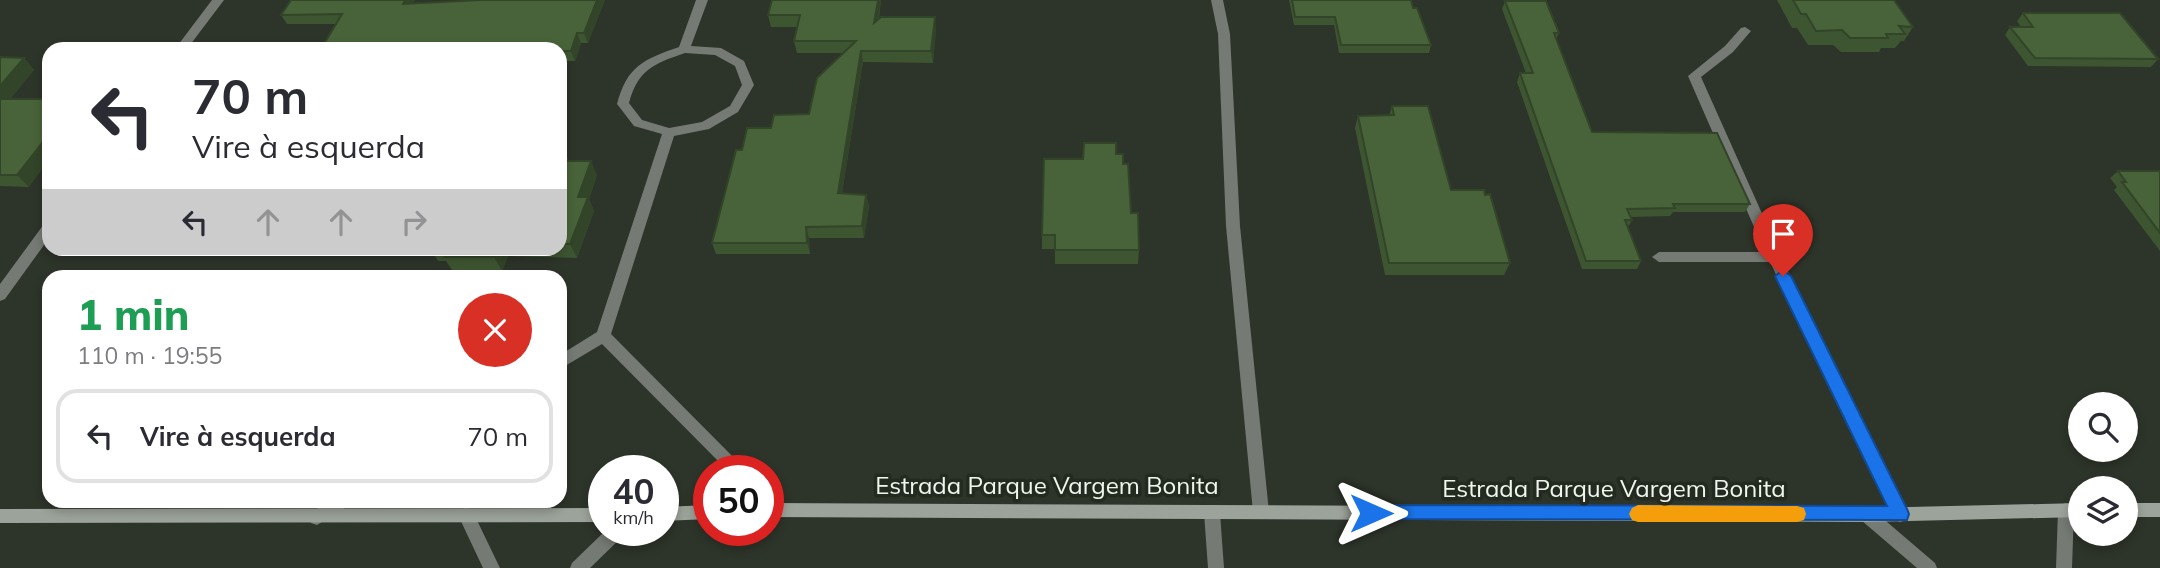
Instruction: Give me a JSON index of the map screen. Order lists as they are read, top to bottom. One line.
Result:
{"streets":{"main road":["Estrada Parque Vargem Bonita"]},"page":{"turn":["70 m","Vire à esquerda"],"heading":["1 min","110 m · 19:55"],"list":[{"name":"Vire à esquerda","value":"70 m"}],"speed":"40 km/h","limit":"50"}}
